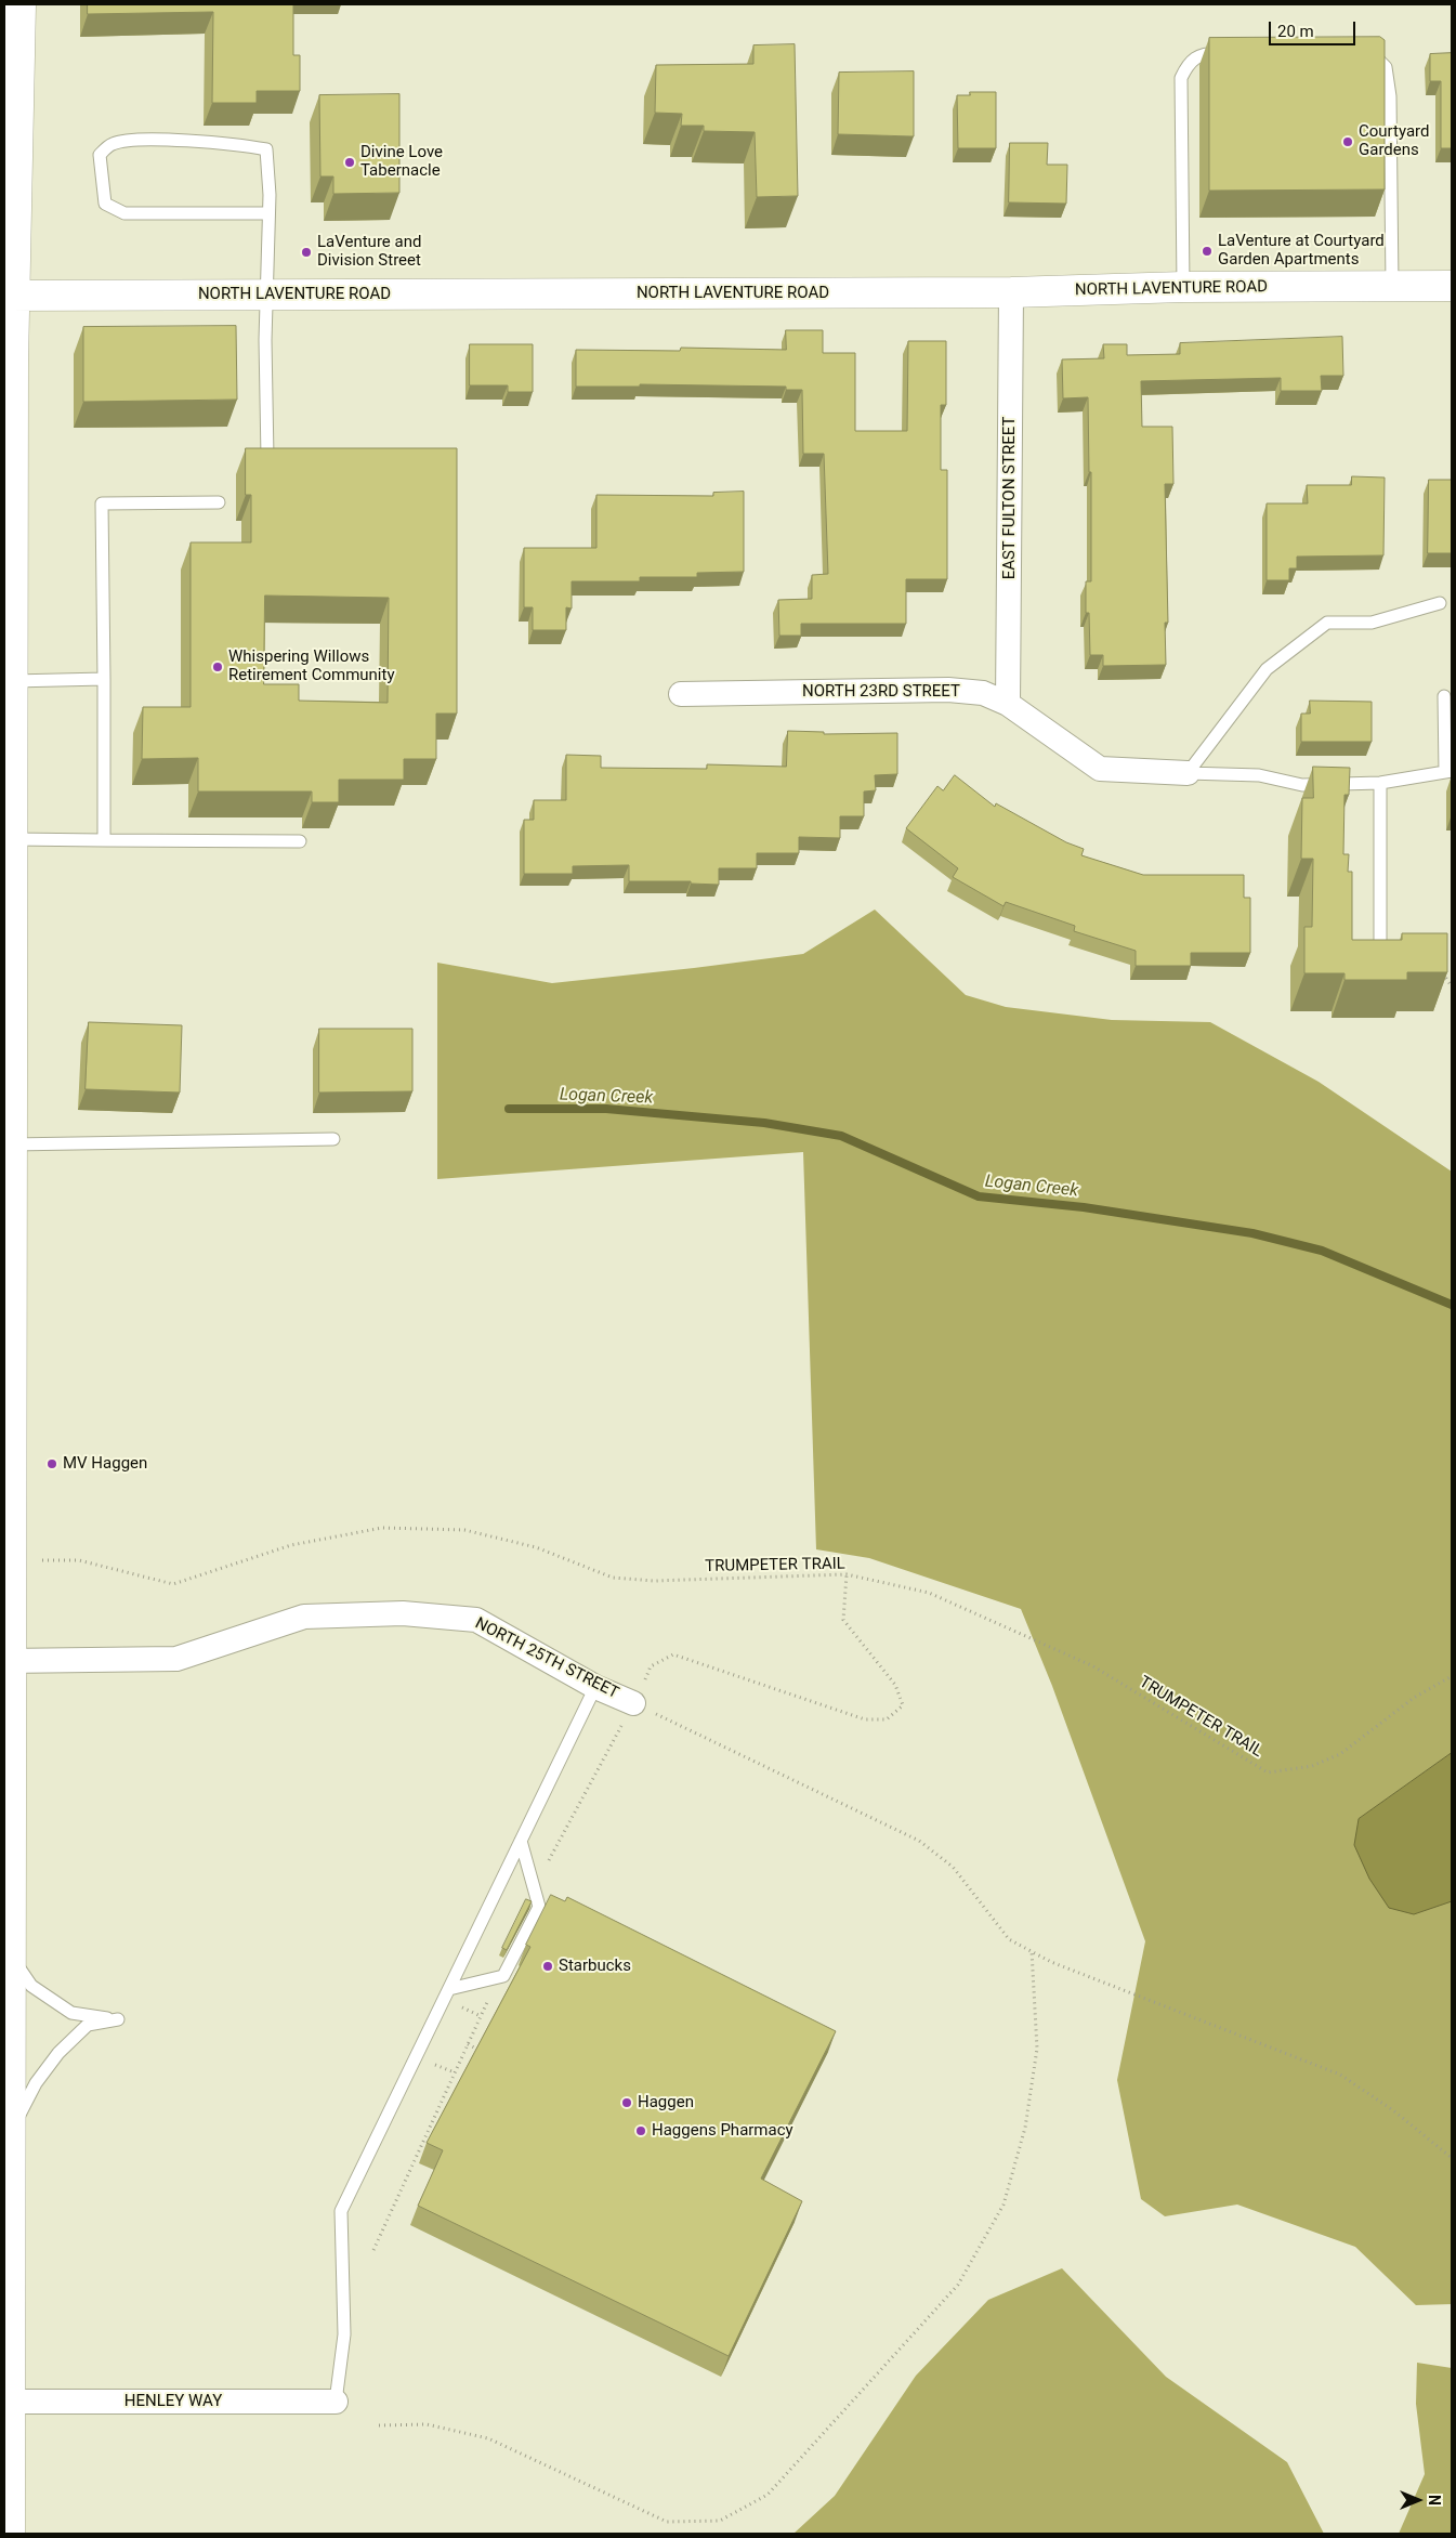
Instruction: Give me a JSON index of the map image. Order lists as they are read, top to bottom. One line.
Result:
{"streets":{"street":["NORTH LAVENTURE ROAD","EAST FULTON STREET","NORTH 23RD STREET","NORTH 25TH STREET","HENLEY WAY"],"path":["TRUMPETER TRAIL"]},"crossings":[["NORTH LAVENTURE ROAD","EAST FULTON STREET"],["EAST FULTON STREET","NORTH 23RD STREET"]],"water":["Logan Creek"],"places":["Courtyard Gardens","Divine Love Tabernacle","LaVenture at Courtyard Garden Apartments","LaVenture and Division Street","Whispering Willows Retirement Community","MV Haggen","Starbucks","Haggen","Haggens Pharmacy"],"scale_bar":"20 m","north":"right"}
